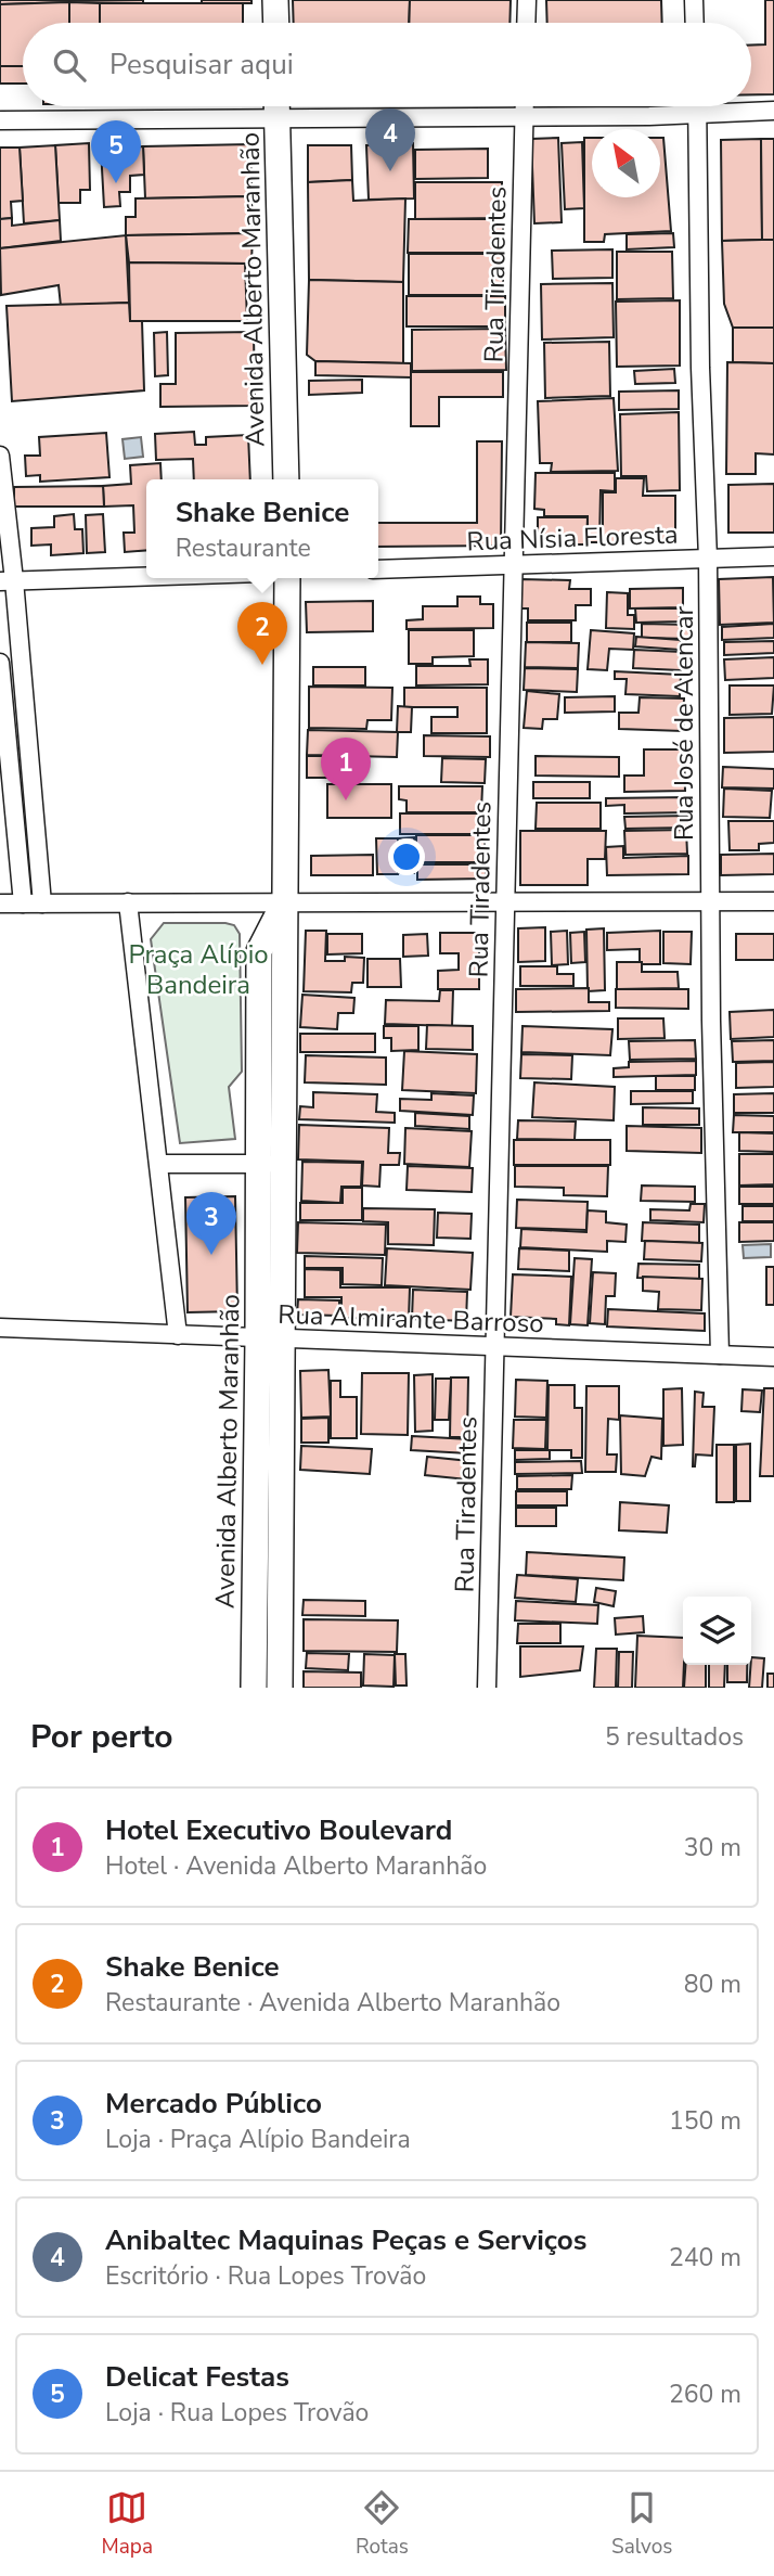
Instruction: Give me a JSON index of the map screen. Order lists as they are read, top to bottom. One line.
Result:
{"streets":{"main road":["Avenida Alberto Maranhão"],"street":["Rua Tiradentes","Rua Nísia Floresta","Rua José de Alencar","Rua Almirante Barroso"]},"crossings":[["Rua Tiradentes","Rua Nísia Floresta"],["Rua Tiradentes","Rua Almirante Barroso"],["Avenida Alberto Maranhão","Rua Almirante Barroso"],["Rua Nísia Floresta","Rua José de Alencar"],["Rua José de Alencar","Rua Almirante Barroso"]],"parks":["Praça Alípio Bandeira"],"north":"top left","page":{"search":"Pesquisar aqui","pins":["4","5","2","1","3"],"popup":["Shake Benice","Restaurante"],"heading":["Por perto","5 resultados"],"list":[{"mark":"1","name":"Hotel Executivo Boulevard","note":"Hotel · Avenida Alberto Maranhão","value":"30 m"},{"mark":"2","name":"Shake Benice","note":"Restaurante · Avenida Alberto Maranhão","value":"80 m"},{"mark":"3","name":"Mercado Público","note":"Loja · Praça Alípio Bandeira","value":"150 m"},{"mark":"4","name":"Anibaltec Maquinas Peças e Serviços","note":"Escritório · Rua Lopes Trovão","value":"240 m"},{"mark":"5","name":"Delicat Festas","note":"Loja · Rua Lopes Trovão","value":"260 m"}],"nav":["Mapa","Rotas","Salvos"]}}
